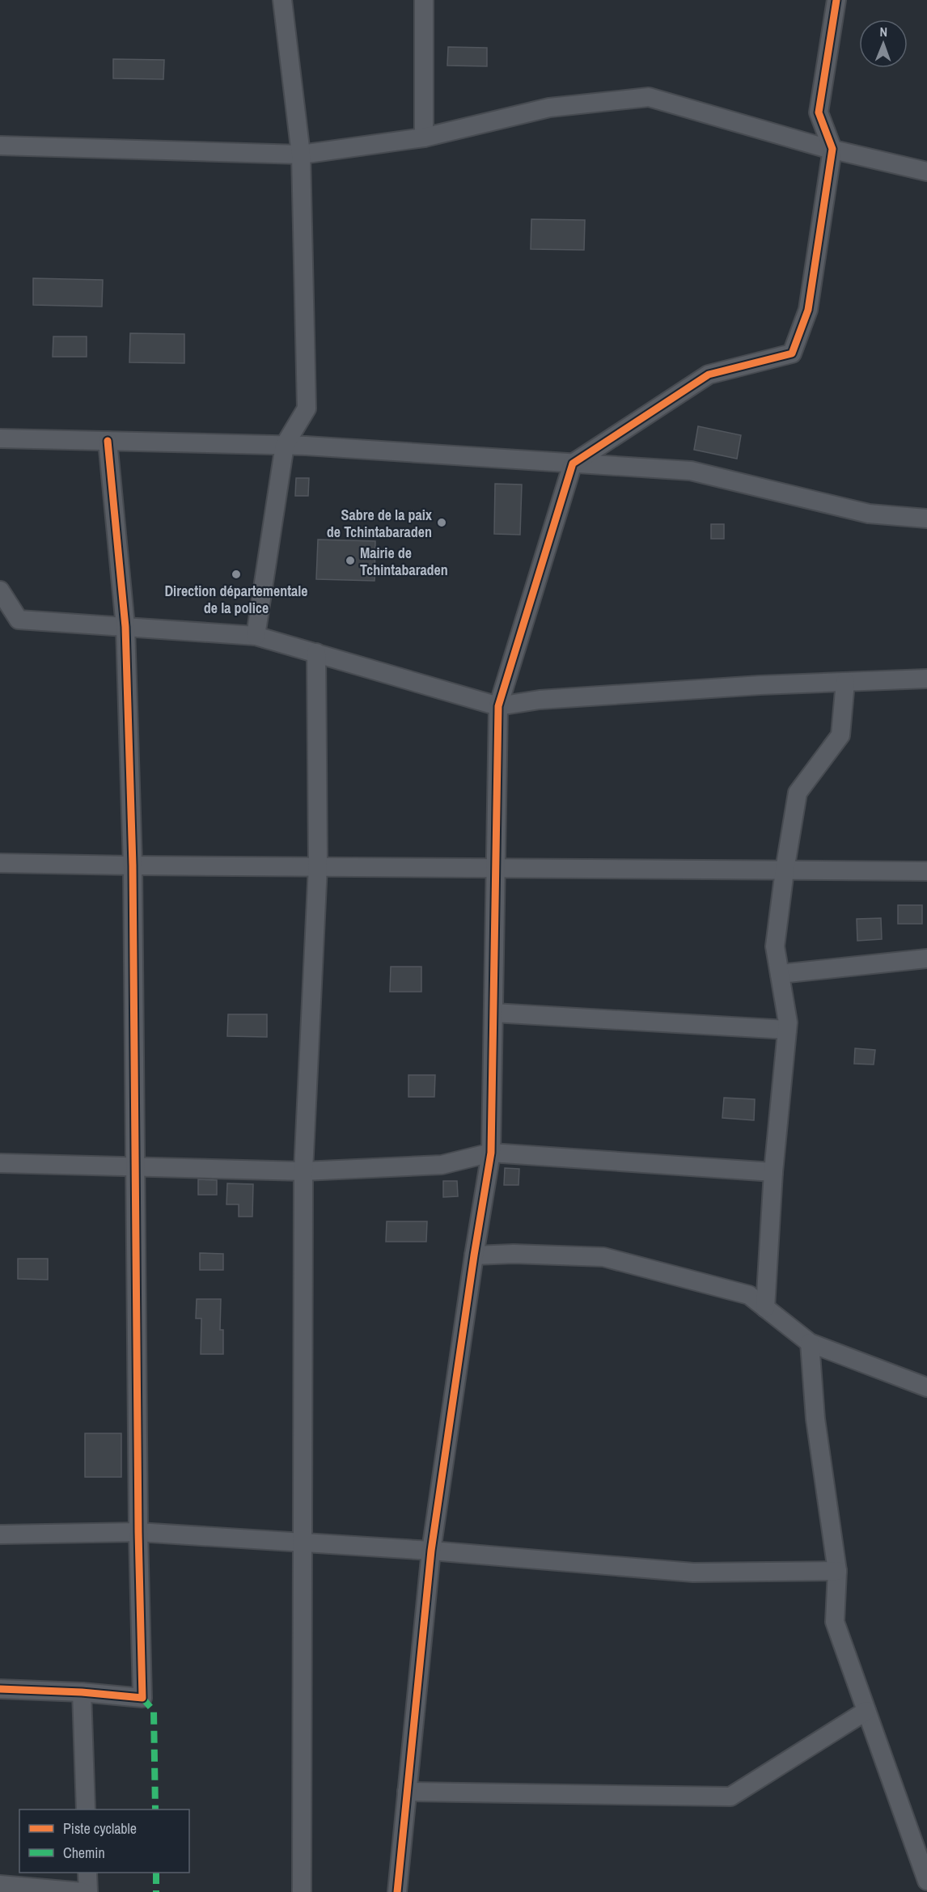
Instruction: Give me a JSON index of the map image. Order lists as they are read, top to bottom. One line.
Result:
{"places":["Sabre de la paix de Tchintabaraden","Mairie de Tchintabaraden","Direction départementale de la police"],"legend":["Piste cyclable","Chemin"],"north":"top"}
